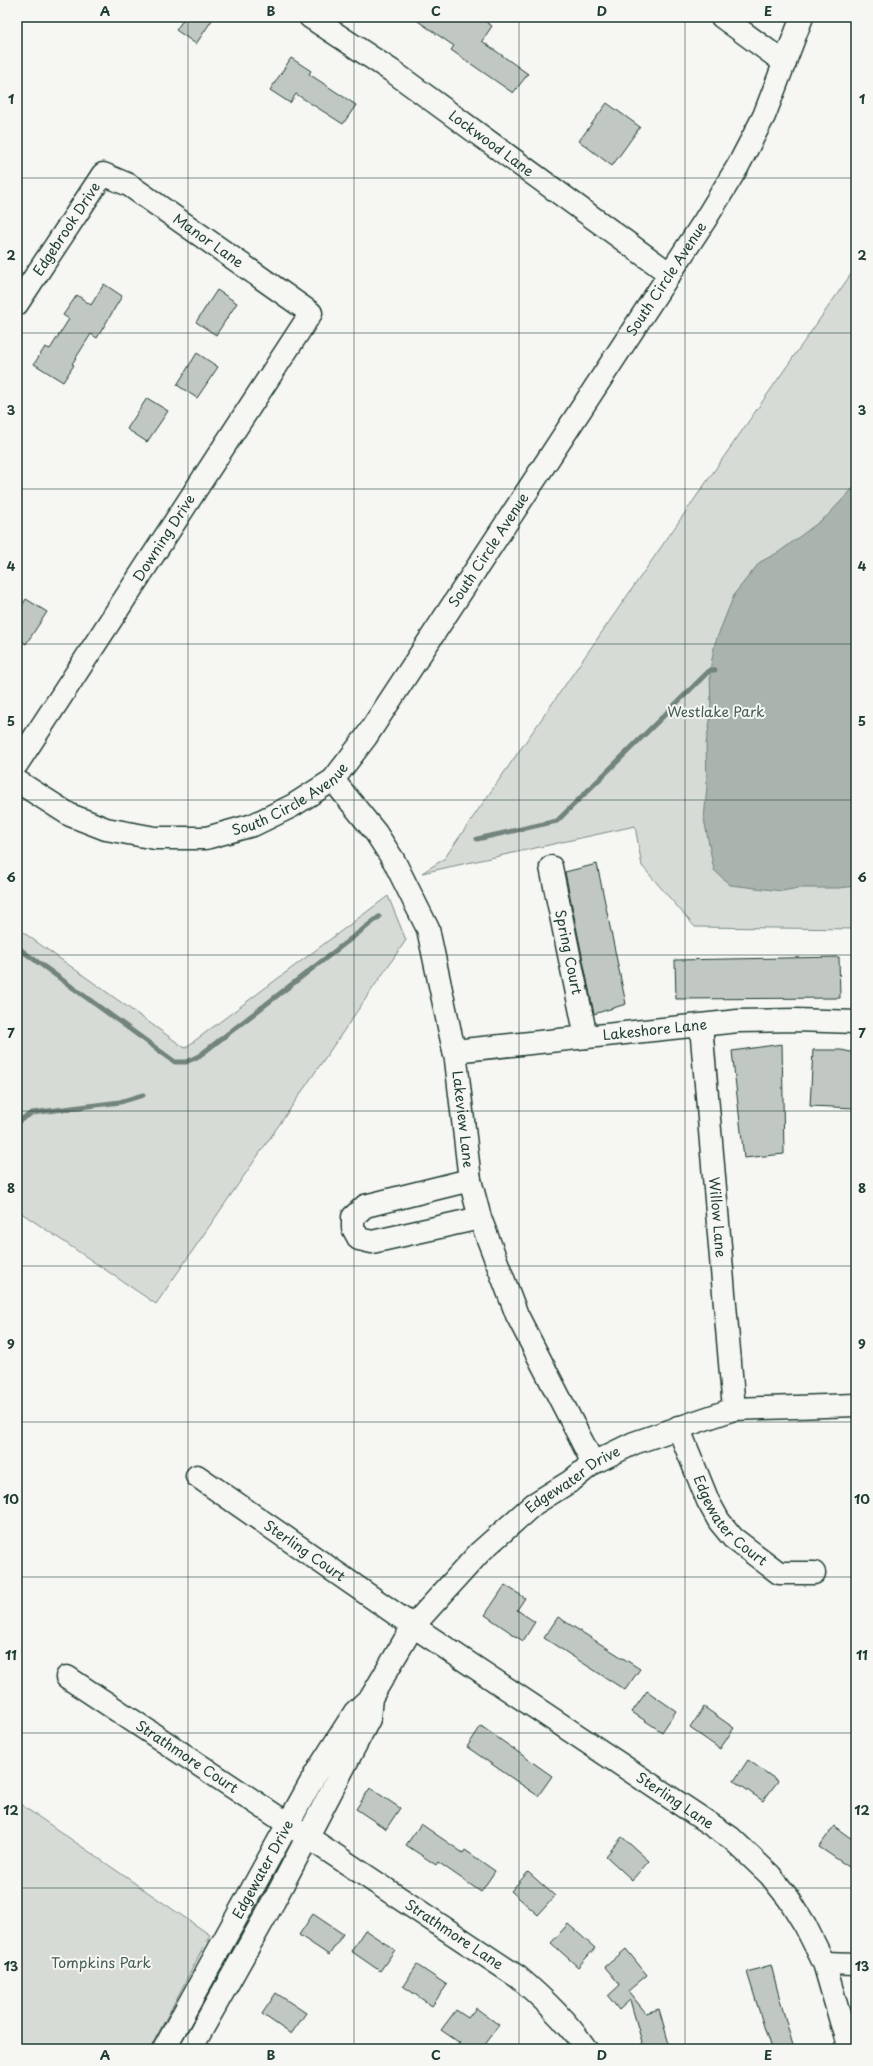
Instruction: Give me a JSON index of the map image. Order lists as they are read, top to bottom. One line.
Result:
{"streets":{"street":["Lockwood Lane","Edgebrook Drive","Manor Lane","South Circle Avenue","Downing Drive","Spring Court","Lakeshore Lane","Lakeview Lane","Willow Lane","Edgewater Drive","Edgewater Court","Sterling Court","Strathmore Court","Sterling Lane","Strathmore Lane"]},"crossings":[["Lockwood Lane","South Circle Avenue"],["Edgebrook Drive","Manor Lane"],["Manor Lane","Downing Drive"],["South Circle Avenue","Lakeview Lane"],["Spring Court","Lakeshore Lane"],["Lakeshore Lane","Lakeview Lane"],["Lakeshore Lane","Willow Lane"],["Lakeview Lane","Edgewater Drive"],["Willow Lane","Edgewater Drive"],["Edgewater Drive","Edgewater Court"],["Edgewater Drive","Sterling Court"],["Edgewater Drive","Strathmore Court"],["Edgewater Drive","Sterling Lane"],["Edgewater Drive","Strathmore Lane"],["Sterling Court","Sterling Lane"],["Strathmore Court","Strathmore Lane"]],"parks":["Westlake Park","Tompkins Park"],"grid":{"columns":["A","B","C","D","E"],"rows":["1","2","3","4","5","6","7","8","9","10","11","12","13"]}}
